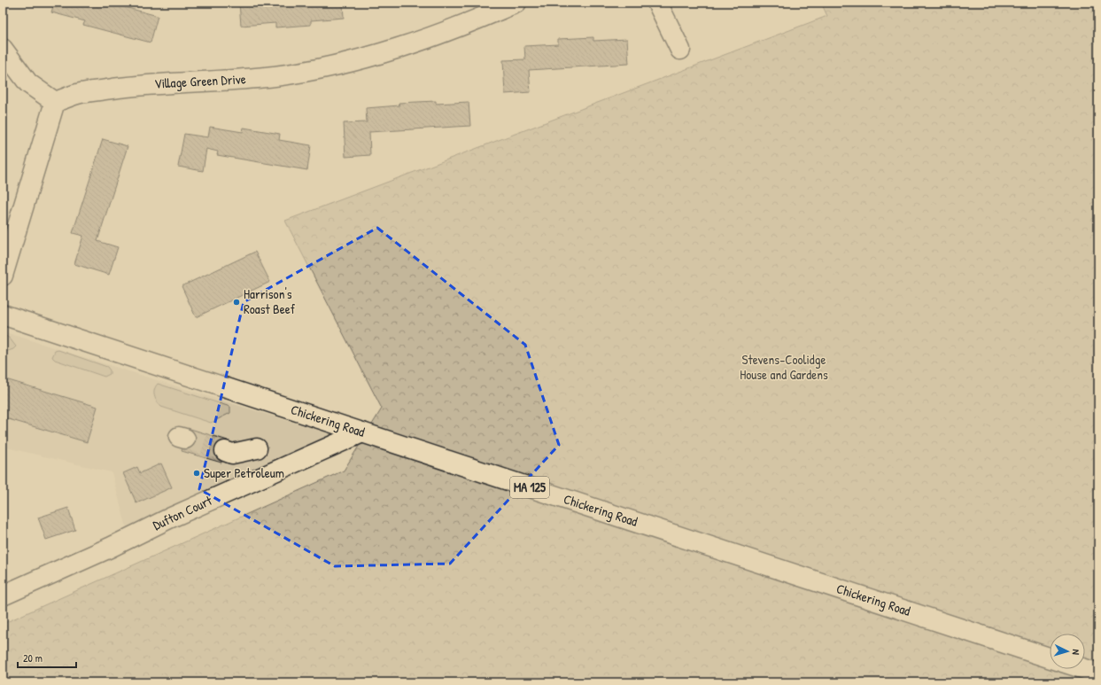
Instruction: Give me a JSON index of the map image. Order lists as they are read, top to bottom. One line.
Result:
{"streets":{"street":["Village Green Drive","Chickering Road","MA 125","Dufton Court"]},"crossings":[["Chickering Road","Dufton Court"]],"parks":["Stevens-Coolidge House and Gardens"],"places":["Harrison's Roast Beef","Super Petroleum"],"scale_bar":"20 m","north":"right"}
